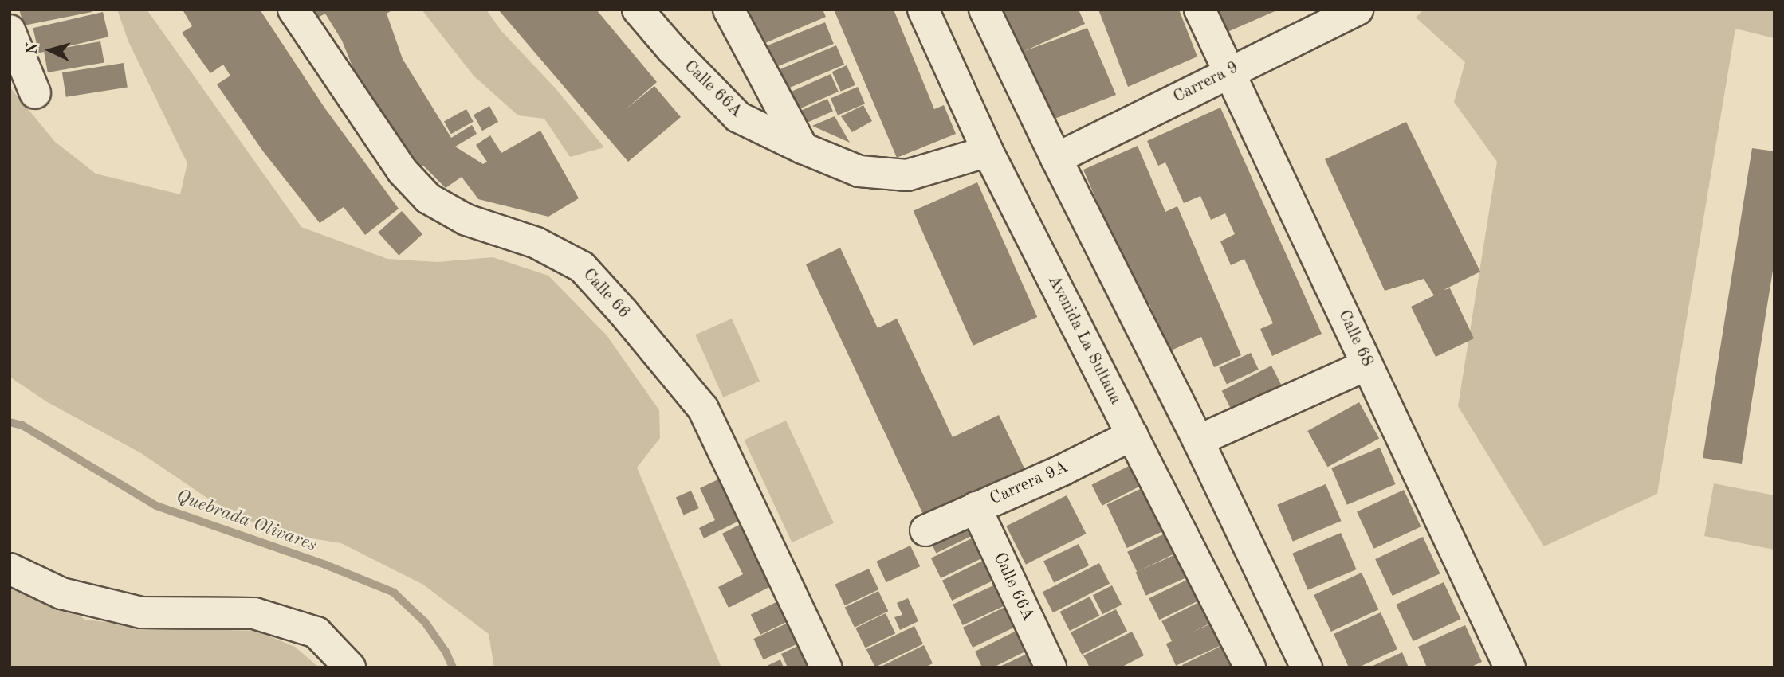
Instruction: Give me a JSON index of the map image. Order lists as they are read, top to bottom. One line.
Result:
{"streets":{"street":["Carrera 9","Calle 66A","Calle 66","Calle 68","Avenida La Sultana","Carrera 9A"]},"crossings":[["Carrera 9","Calle 68"],["Calle 66A","Avenida La Sultana"],["Calle 66A","Carrera 9A"],["Avenida La Sultana","Carrera 9A"]],"water":["Quebrada Olivares"],"north":"left"}
